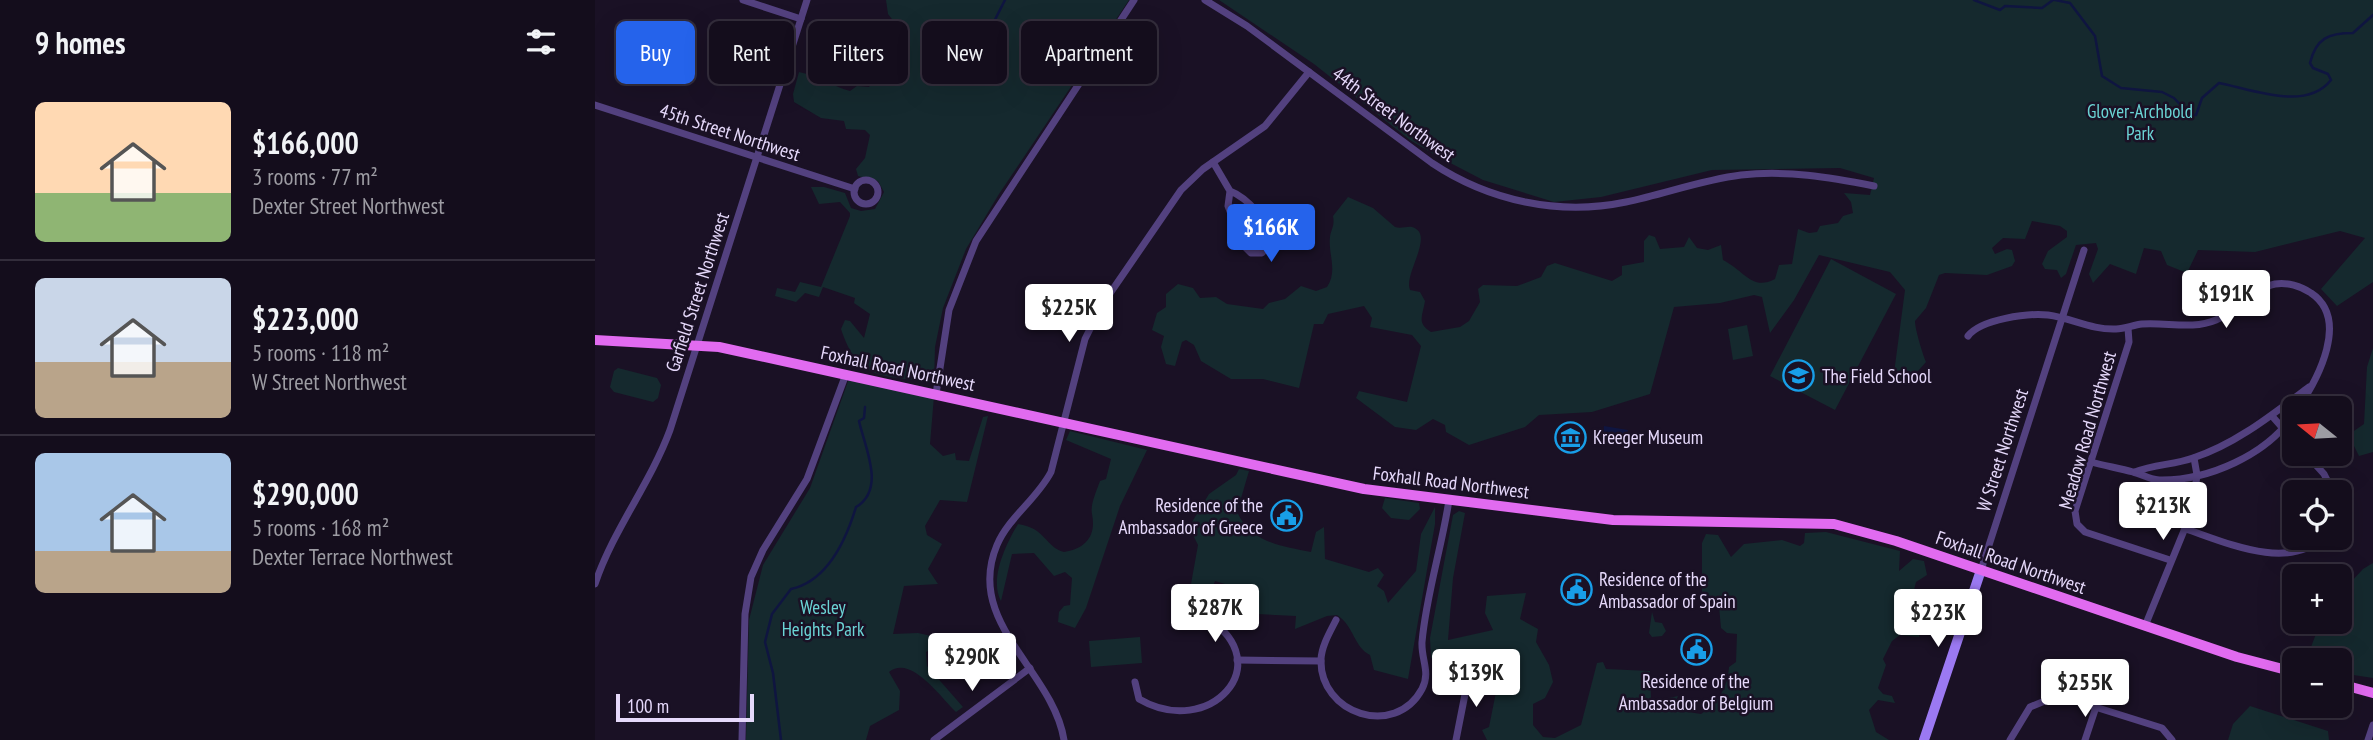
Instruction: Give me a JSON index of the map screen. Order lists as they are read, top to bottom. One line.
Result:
{"streets":{"main road":["Foxhall Road Northwest"],"street":["44th Street Northwest","45th Street Northwest","Garfield Street Northwest","Meadow Road Northwest","W Street Northwest"]},"crossings":[["45th Street Northwest","Garfield Street Northwest"],["Garfield Street Northwest","Foxhall Road Northwest"],["Foxhall Road Northwest","W Street Northwest"]],"parks":["Glover-Archbold Park","Wesley Heights Park"],"places":{"school or university":["The Field School"],"museum":["Kreeger Museum"],"public building":["Residence of the Ambassador of Greece","Residence of the Ambassador of Spain","Residence of the Ambassador of Belgium"]},"scale_bar":"100 m","north":"left","page":{"heading":"9 homes","chip":["Buy","Rent","Filters","New","Apartment"],"list":[{"name":"$166,000","note":"3 rooms · 77 m² · Dexter Street Northwest"},{"name":"$223,000","note":"5 rooms · 118 m² · W Street Northwest"},{"name":"$290,000","note":"5 rooms · 168 m² · Dexter Terrace Northwest"}],"price":["$166K","$191K","$225K","$213K","$287K","$223K","$290K","$139K","$255K"],"map_buttons":["+","−"],"scale":"100 m"}}
